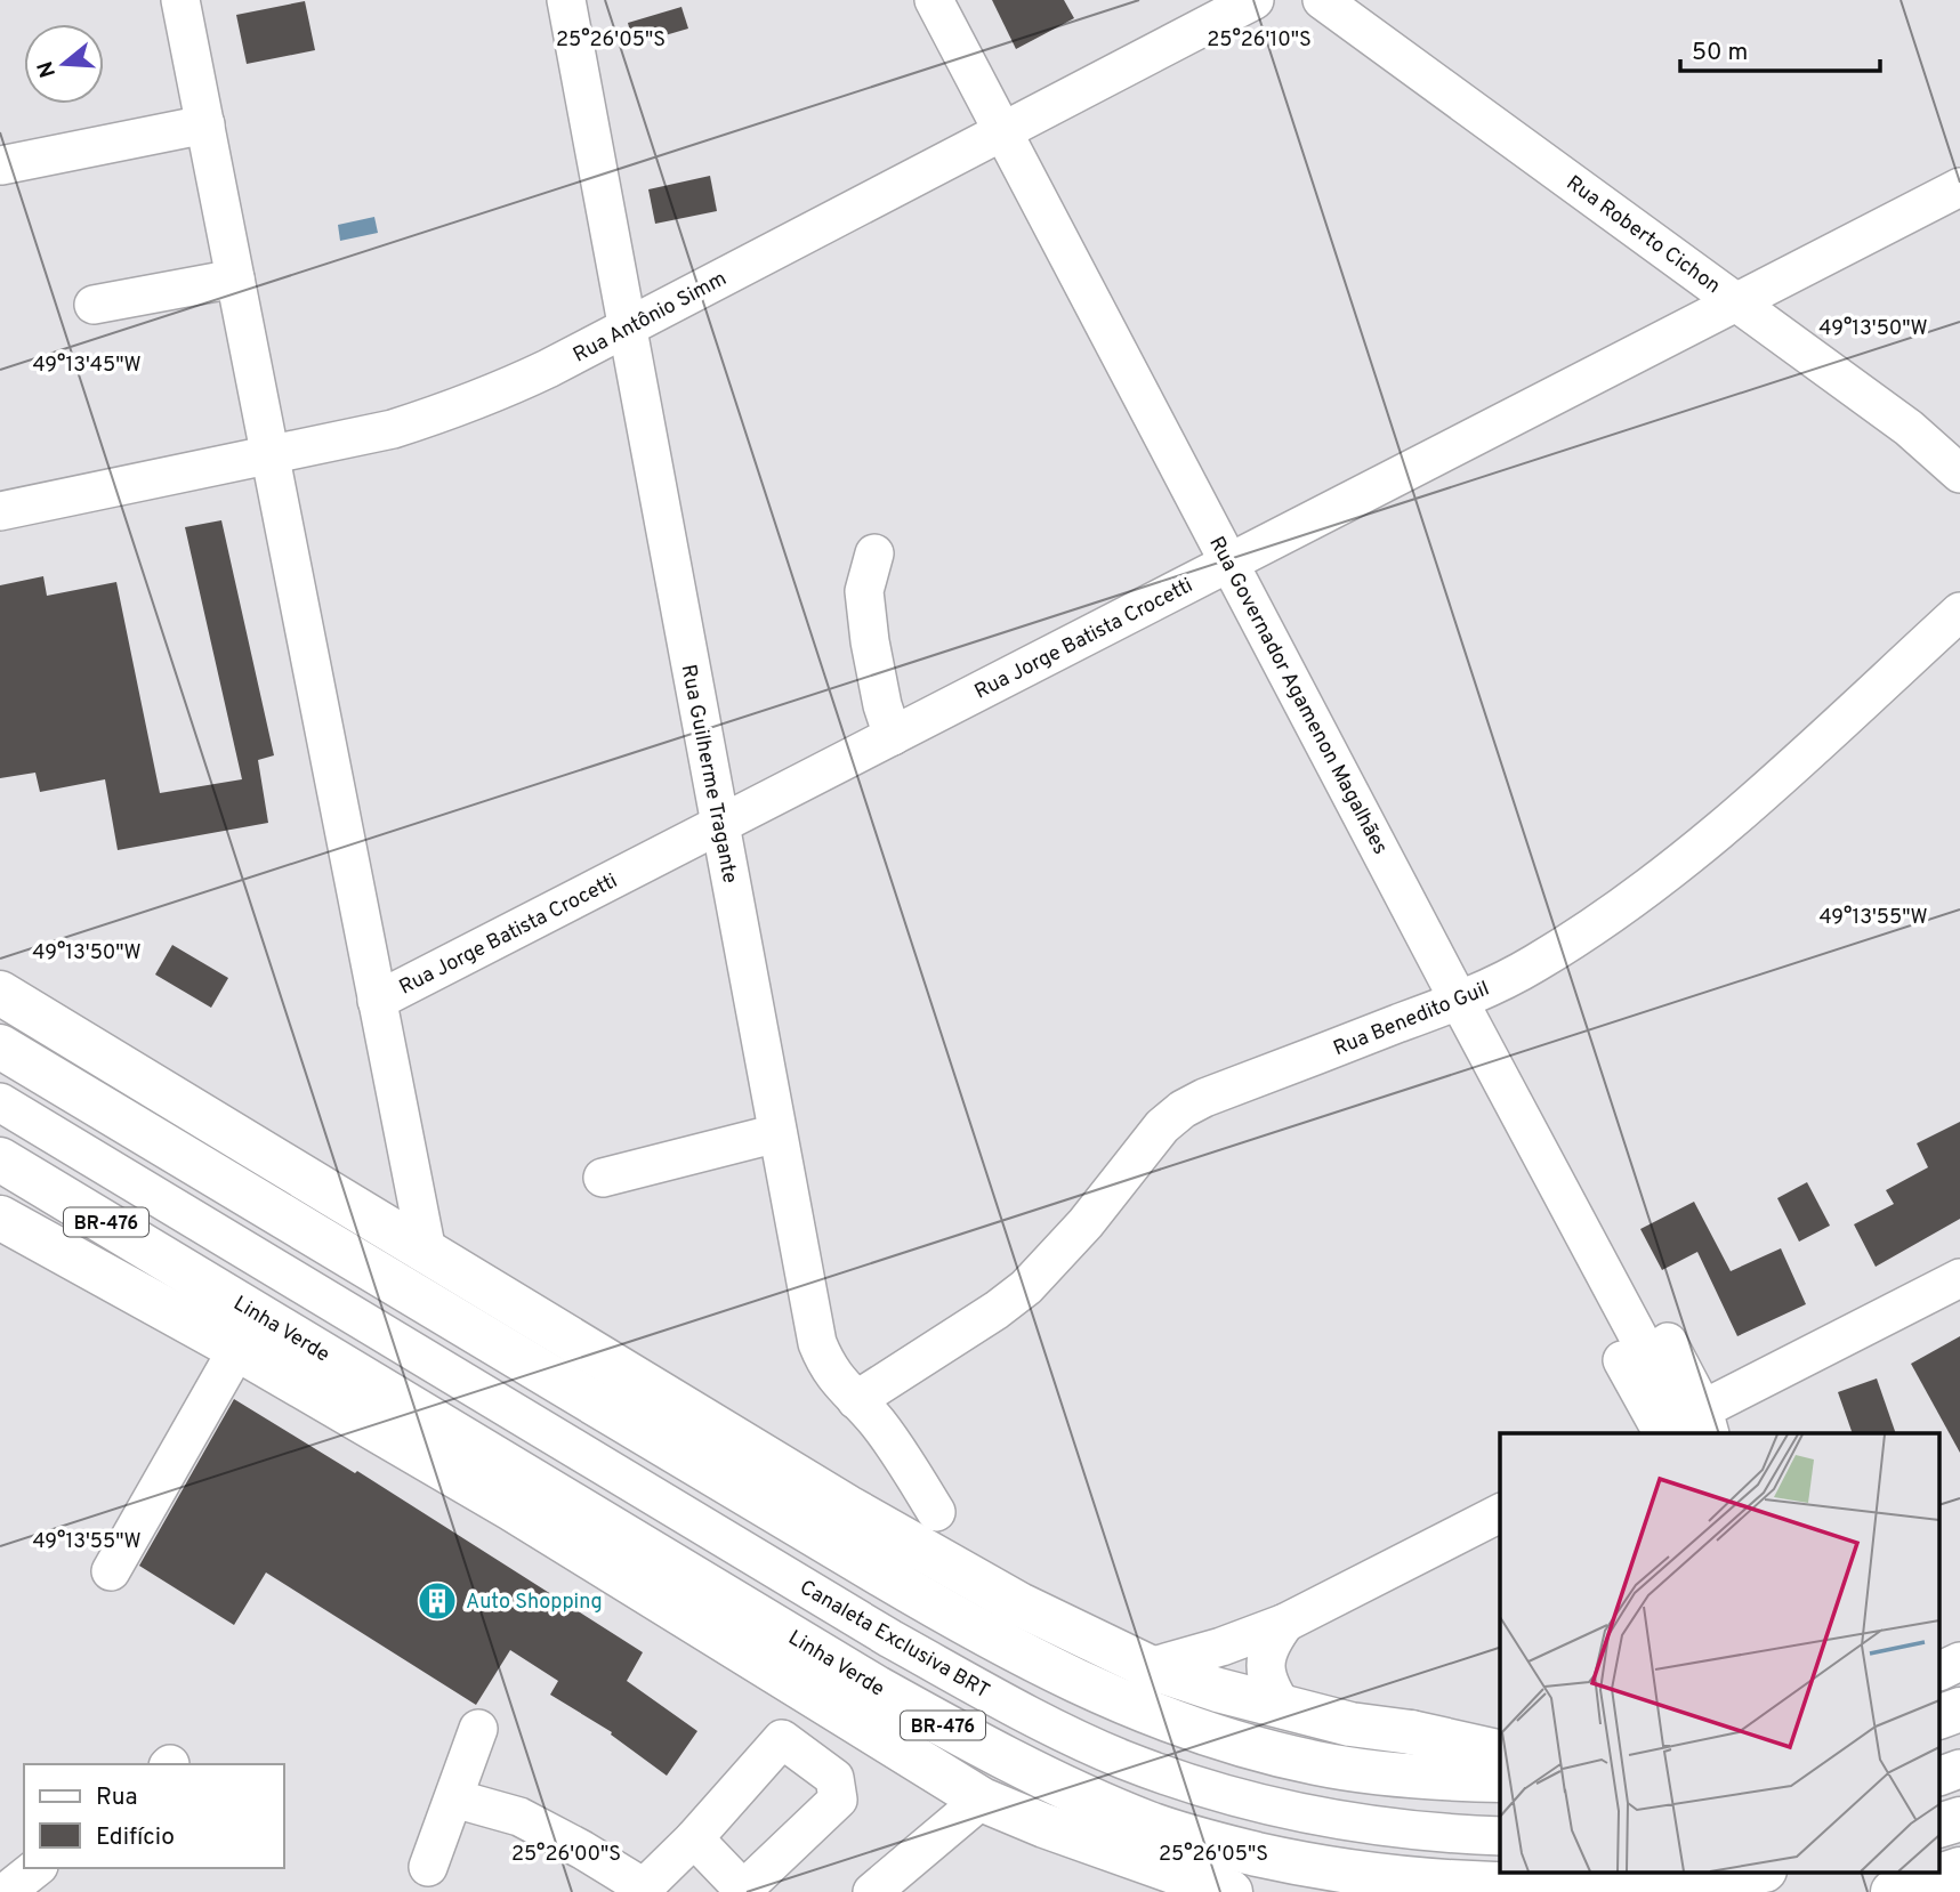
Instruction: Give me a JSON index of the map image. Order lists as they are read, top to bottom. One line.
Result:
{"streets":{"main road":["BR-476","Linha Verde"],"street":["Rua Roberto Cichon","Rua Antônio Simm","Rua Jorge Batista Crocetti","Rua Governador Agamenon Magalhães","Rua Guilherme Tragante","Rua Benedito Guil","Canaleta Exclusiva BRT"]},"crossings":[["Rua Roberto Cichon","Rua Jorge Batista Crocetti"],["Rua Antônio Simm","Rua Governador Agamenon Magalhães"],["Rua Antônio Simm","Rua Guilherme Tragante"],["Rua Jorge Batista Crocetti","Rua Governador Agamenon Magalhães"],["Rua Jorge Batista Crocetti","Rua Guilherme Tragante"],["Rua Governador Agamenon Magalhães","Rua Benedito Guil"],["Rua Guilherme Tragante","Rua Benedito Guil"],["Linha Verde","Canaleta Exclusiva BRT"]],"places":{"building":["Auto Shopping"]},"legend":["Rua","Edifício"],"scale_bar":"50 m","north":"left","coordinates":["25°26'05\"S","25°26'10\"S","49°13'50\"W","49°13'45\"W","49°13'55\"W","25°26'00\"S"]}
